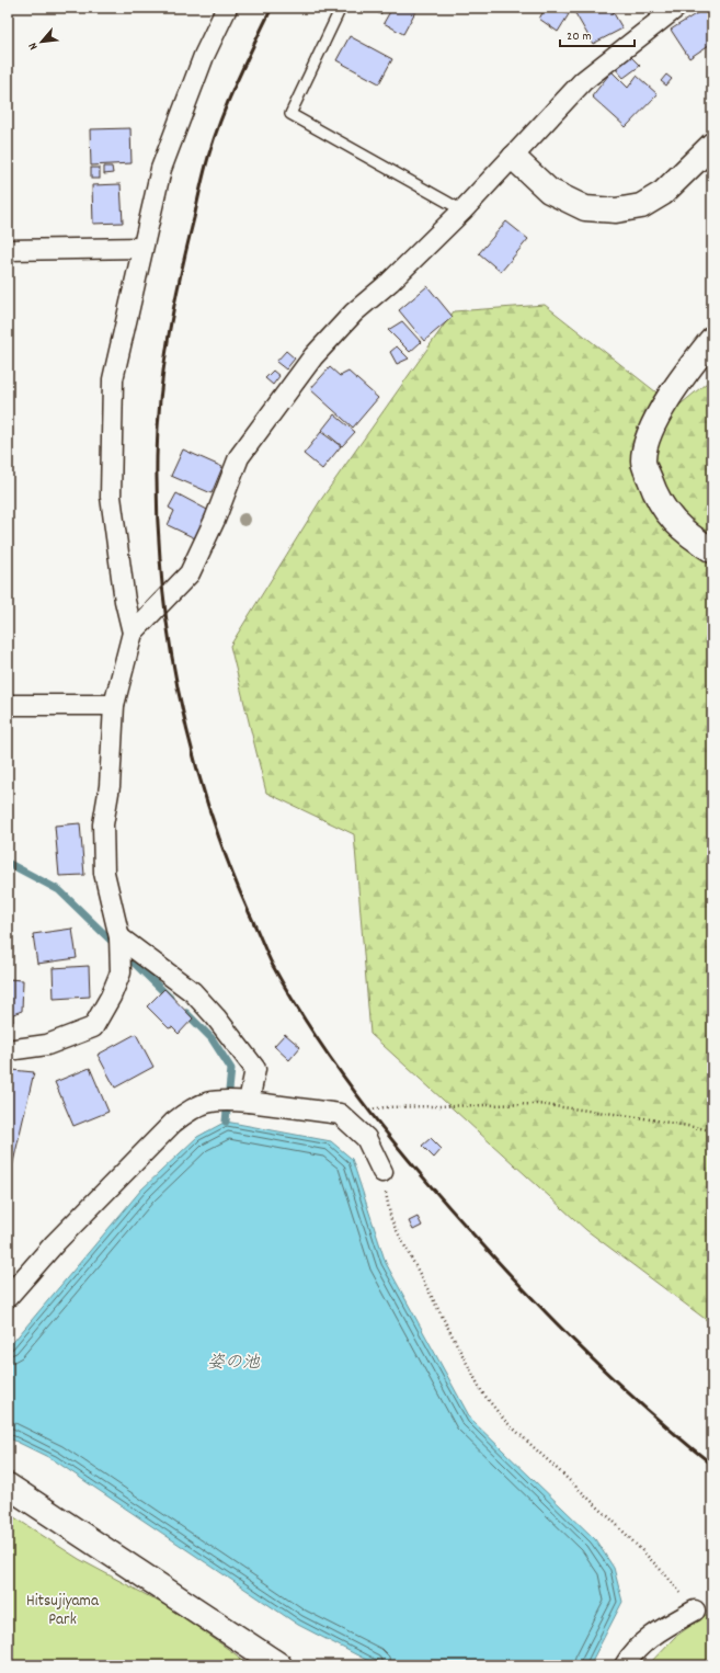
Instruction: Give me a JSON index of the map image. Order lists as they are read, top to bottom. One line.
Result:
{"water":["姿の池"],"parks":["Hitsujiyama Park"],"scale_bar":"20 m","north":"bottom left"}
